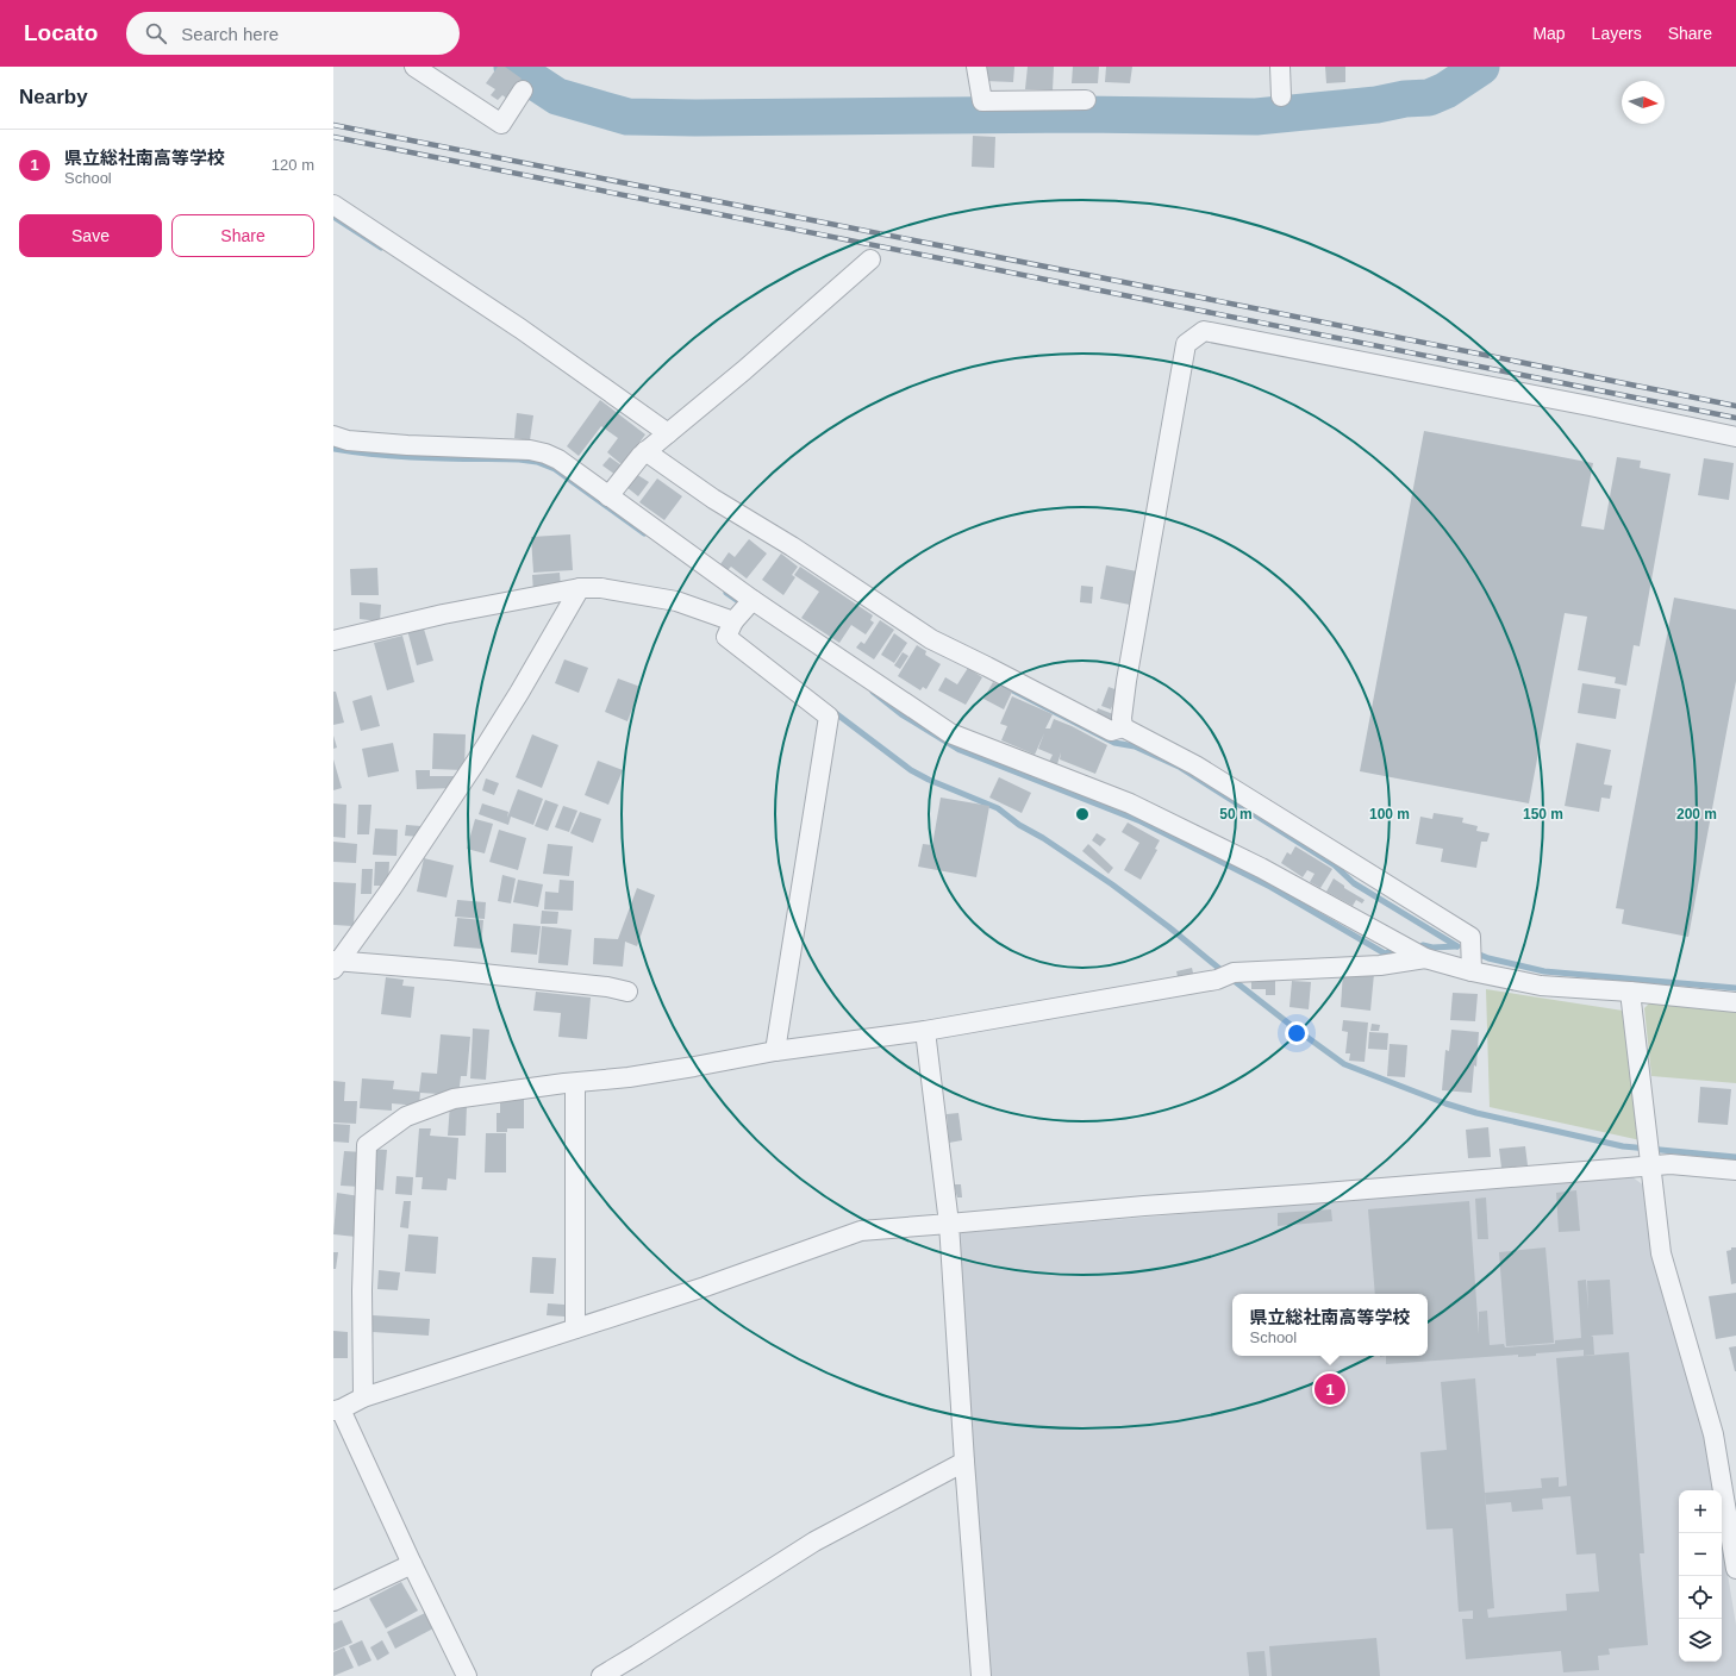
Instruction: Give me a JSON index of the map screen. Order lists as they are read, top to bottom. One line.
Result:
{"north":"right","page":{"header":"Locato","search":"Search here","nav":["Map","Layers","Share"],"heading":"Nearby","list":[{"mark":"1","name":"県立総社南高等学校","note":"School","value":"120 m"}],"buttons":["Save","Share"],"popup":["県立総社南高等学校","School"],"pins":"1","map_buttons":["+","−"]},"rings":["50 m","100 m","150 m","200 m"]}
